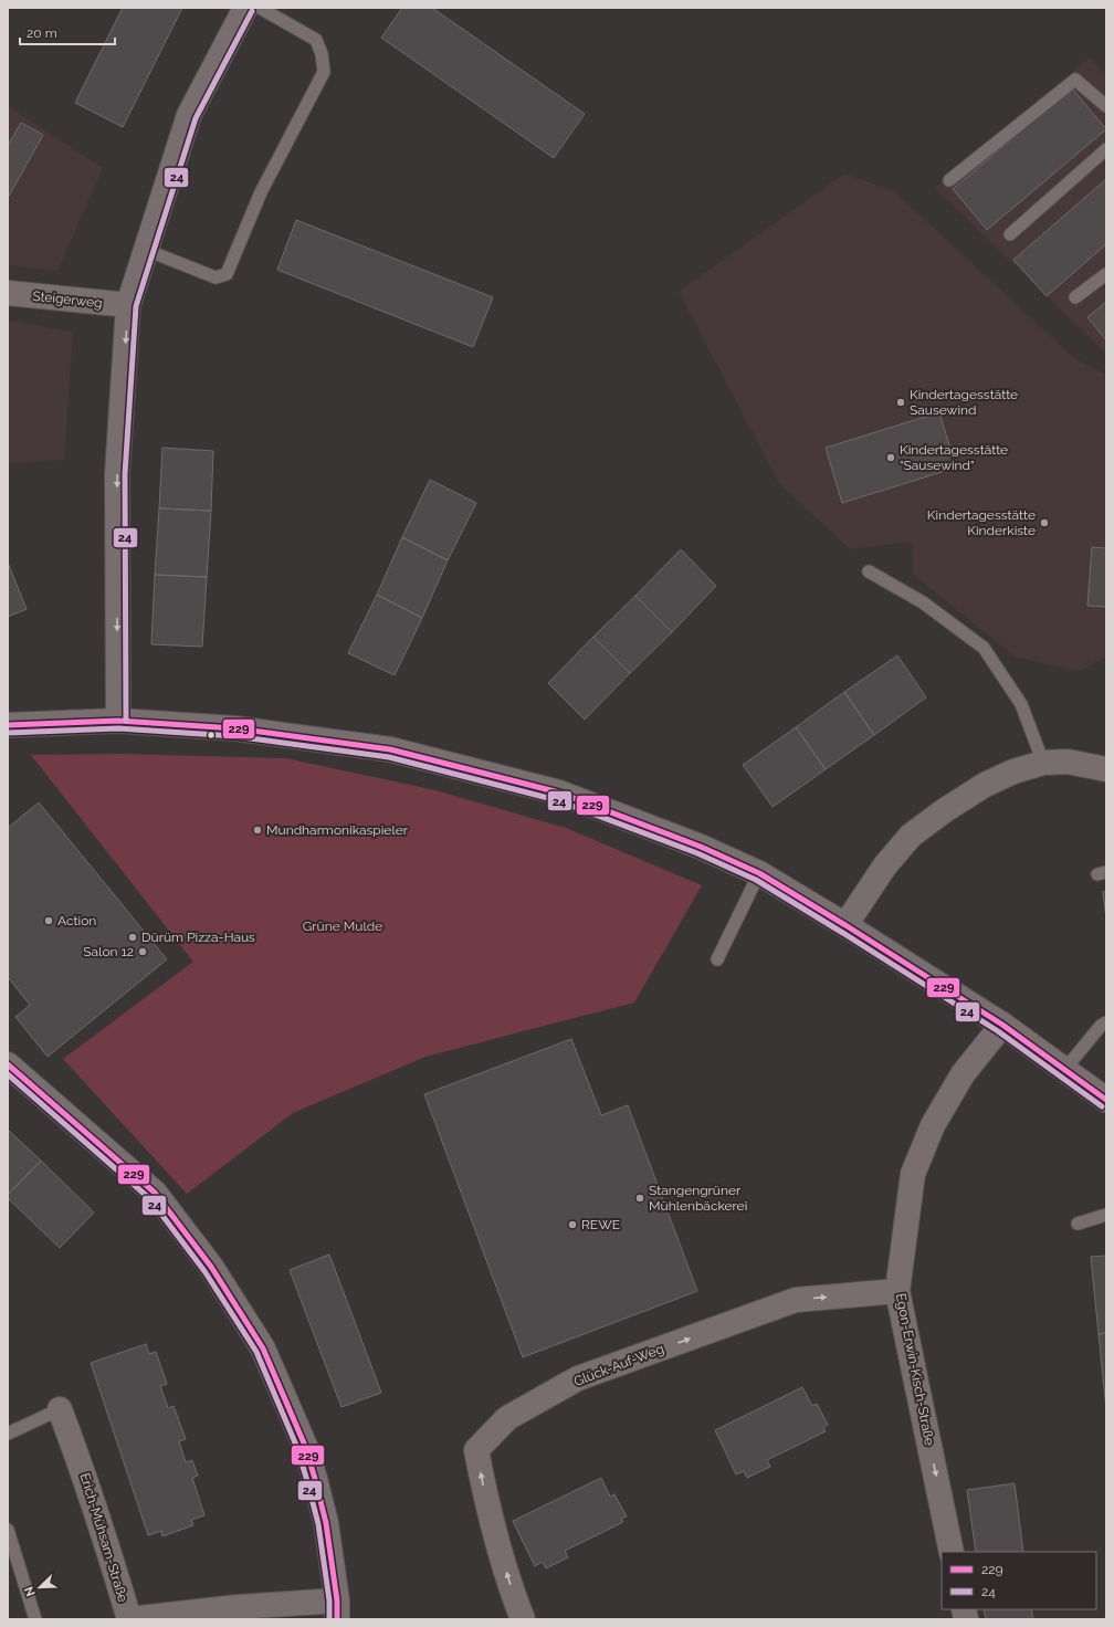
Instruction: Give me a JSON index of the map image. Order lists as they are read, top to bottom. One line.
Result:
{"streets":{"street":["Steigerweg","Glück-Auf-Weg","Egon-Erwin-Kisch-Straße","Erich-Mühsam-Straße"]},"crossings":[["Glück-Auf-Weg","Egon-Erwin-Kisch-Straße"]],"one_way":["Egon-Erwin-Kisch-Straße"],"parks":["Grüne Mulde"],"places":["Kindertagesstätte Sausewind","Kindertagesstätte \"Sausewind\"","Kindertagesstätte Kinderkiste","Mundharmonikaspieler","Action","Dürüm Pizza-Haus","Salon 12","Stangengrüner Mühlenbäckerei","REWE"],"lines":["transit line 24","transit line 229"],"legend":["229","24"],"scale_bar":"20 m","north":"bottom left"}
